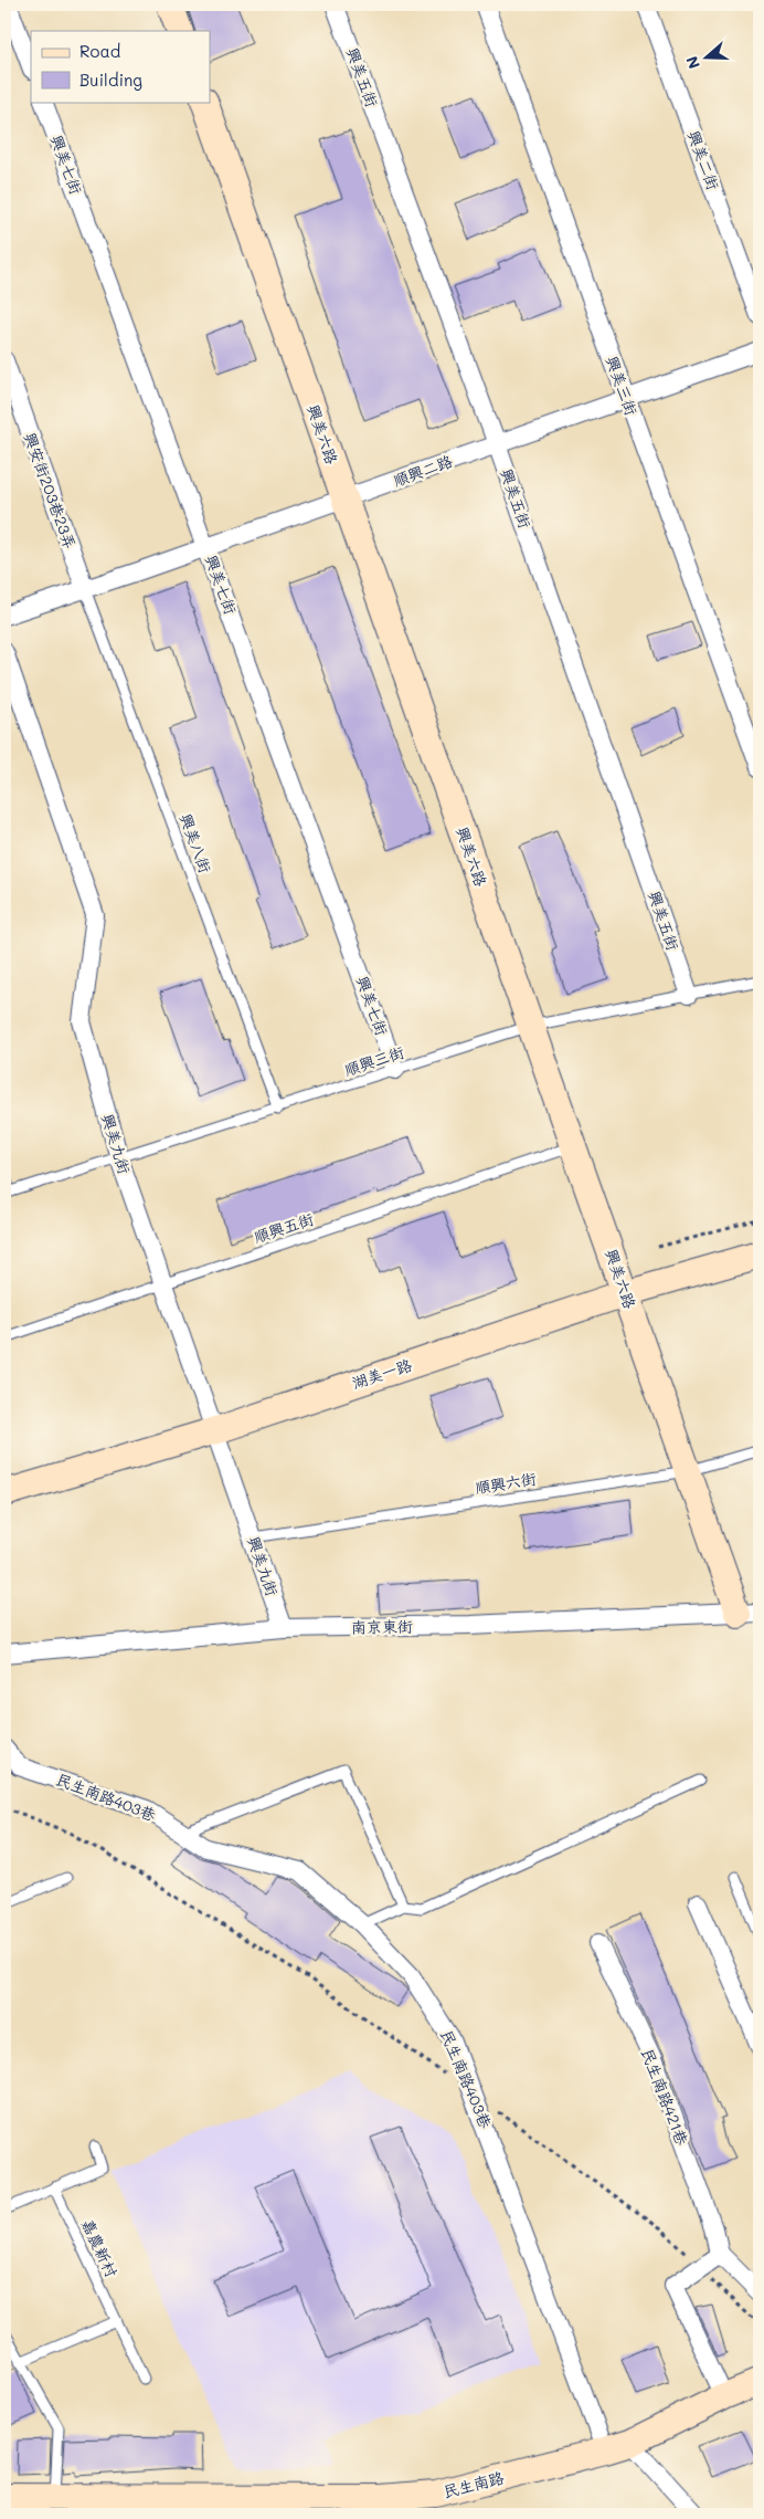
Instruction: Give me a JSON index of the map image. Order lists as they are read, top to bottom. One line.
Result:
{"streets":{"street":["興美五街","興美二街","興美七街","興美三街","興美六路","順興二路","興安街203巷23弄","興美九街","湖美一路","南京東街","民生南路403巷","民生南路421巷","民生南路"],"lane":["興美八街","順興三街","順興五街","順興六街","嘉農新村"]},"crossings":[["興美五街","順興二路"],["興美五街","順興三街"],["興美七街","順興二路"],["興美七街","順興三街"],["興美三街","順興二路"],["興美六路","順興二路"],["興美六路","順興三街"],["興美六路","順興五街"],["興美六路","湖美一路"],["興美六路","順興六街"],["興美六路","南京東街"],["順興二路","興安街203巷23弄"],["順興二路","興美八街"],["興安街203巷23弄","興美八街"],["興美八街","順興三街"],["順興三街","興美九街"],["興美九街","順興五街"],["興美九街","湖美一路"],["興美九街","順興六街"],["興美九街","南京東街"],["民生南路403巷","民生南路"]],"legend":["Road","Building"],"north":"left"}
